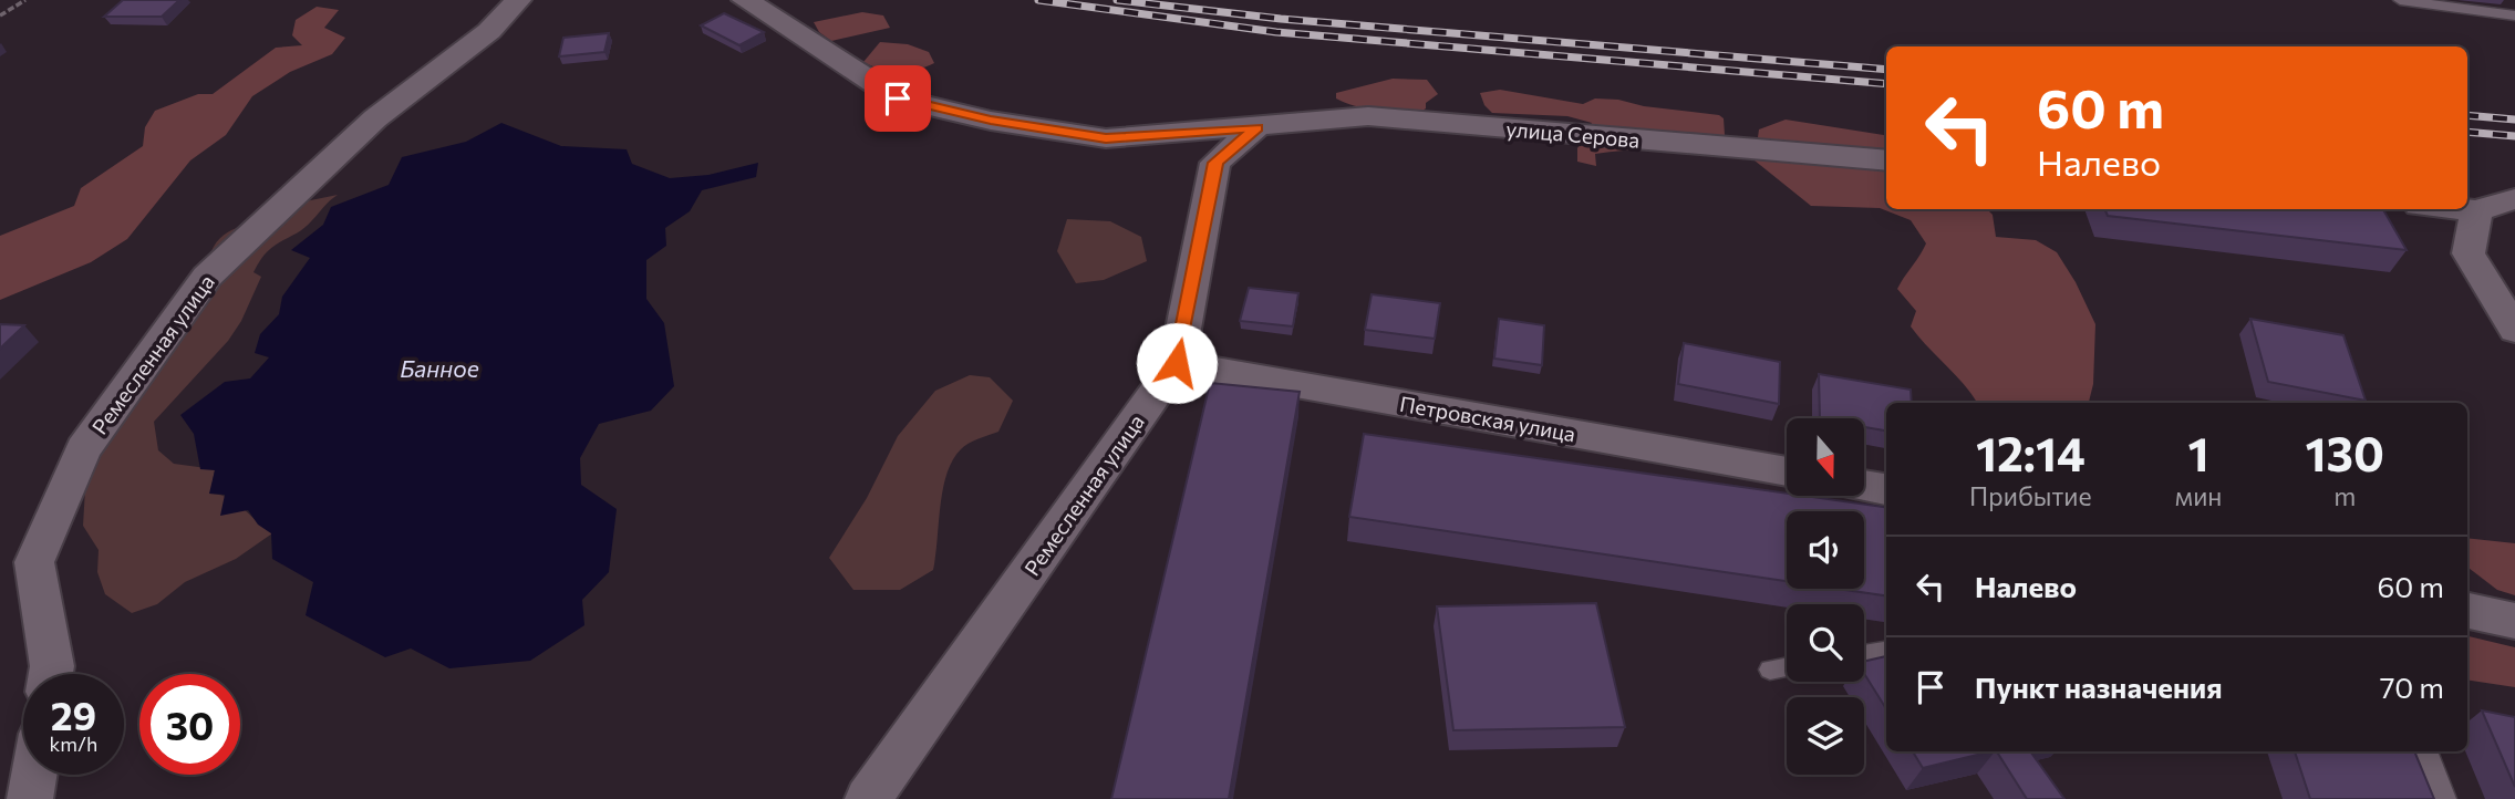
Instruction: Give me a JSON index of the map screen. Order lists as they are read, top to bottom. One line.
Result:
{"streets":{"street":["улица Серова","Ремесленная улица","Петровская улица"]},"crossings":[["улица Серова","Ремесленная улица"],["Ремесленная улица","Петровская улица"]],"water":["Банное"],"north":"bottom","page":{"turn":["60 m","Налево"],"eta":["12:14","Прибытие","1","мин","130","m"],"list":[{"name":"Налево","value":"60 m"},{"name":"Пункт назначения","value":"70 m"}],"speed":"29 km/h","limit":"30"}}
